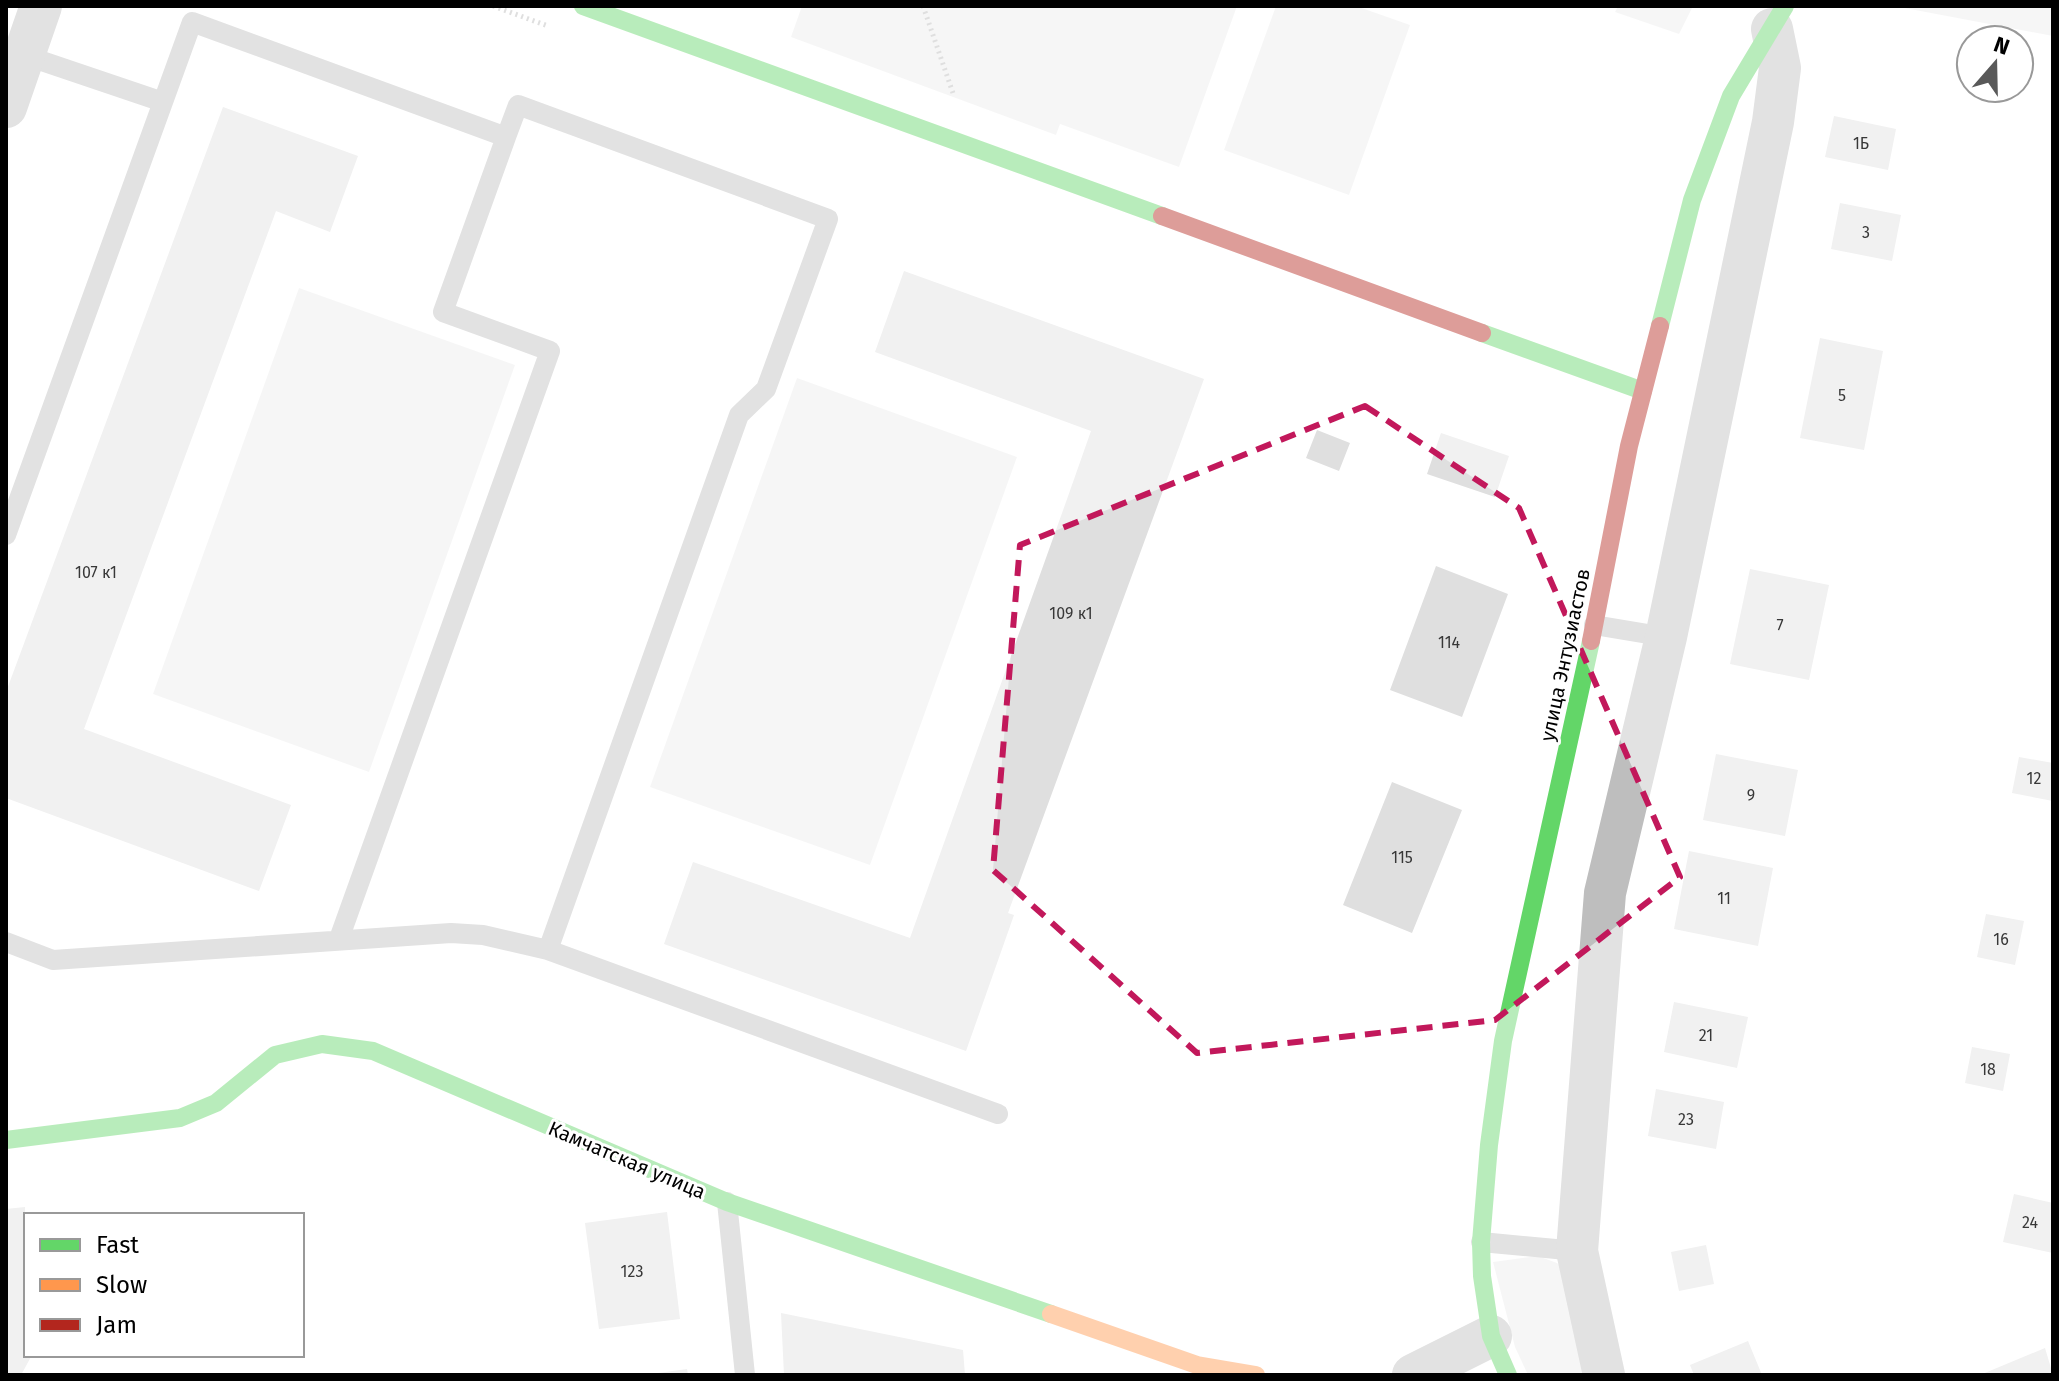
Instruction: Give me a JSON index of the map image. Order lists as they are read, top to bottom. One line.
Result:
{"streets":{"street":["улица Энтузиастов","Камчатская улица"]},"house_numbers":["1Б","3","5","107 к1","109 к1","7","114","12","9","115","11","16","21","18","23","24","123"],"legend":["Fast","Slow","Jam"],"north":"top"}
